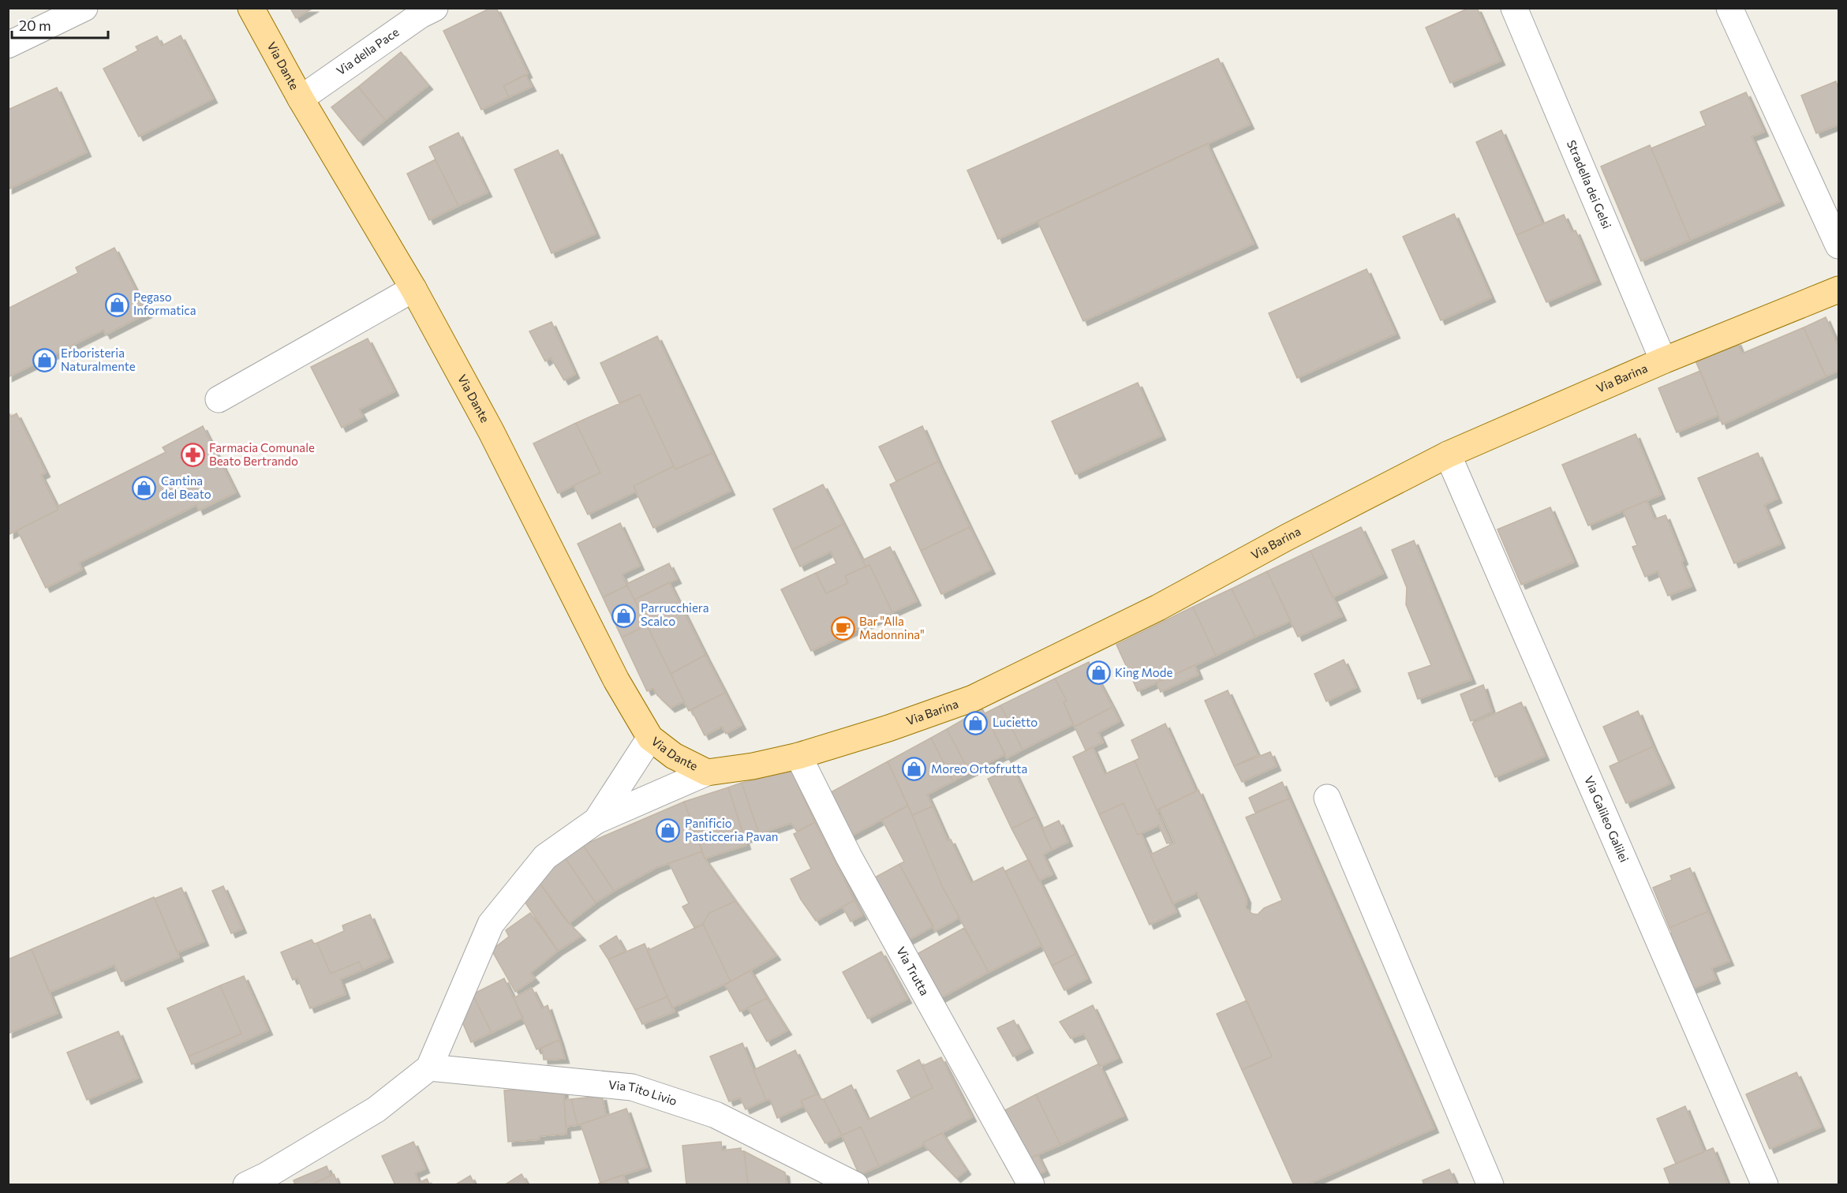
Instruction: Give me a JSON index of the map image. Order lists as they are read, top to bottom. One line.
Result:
{"streets":{"main road":["Via Dante","Via Barina"],"street":["Via della Pace","Stradella dei Gelsi","Via Galileo Galilei","Via Trutta","Via Tito Livio"]},"crossings":[["Via della Pace","Via Dante"],["Via Dante","Via Barina"],["Stradella dei Gelsi","Via Barina"],["Via Barina","Via Galileo Galilei"],["Via Barina","Via Trutta"]],"places":{"shop":["Pegaso Informatica","Erboristeria Naturalmente","Cantina del Beato","Parrucchiera Scalco","King Mode","Lucietto","Moreo Ortofrutta","Panificio Pasticceria Pavan"],"pharmacy":["Farmacia Comunale Beato Bertrando"],"cafe":["Bar \"Alla Madonnina\""]},"scale_bar":"20 m"}
